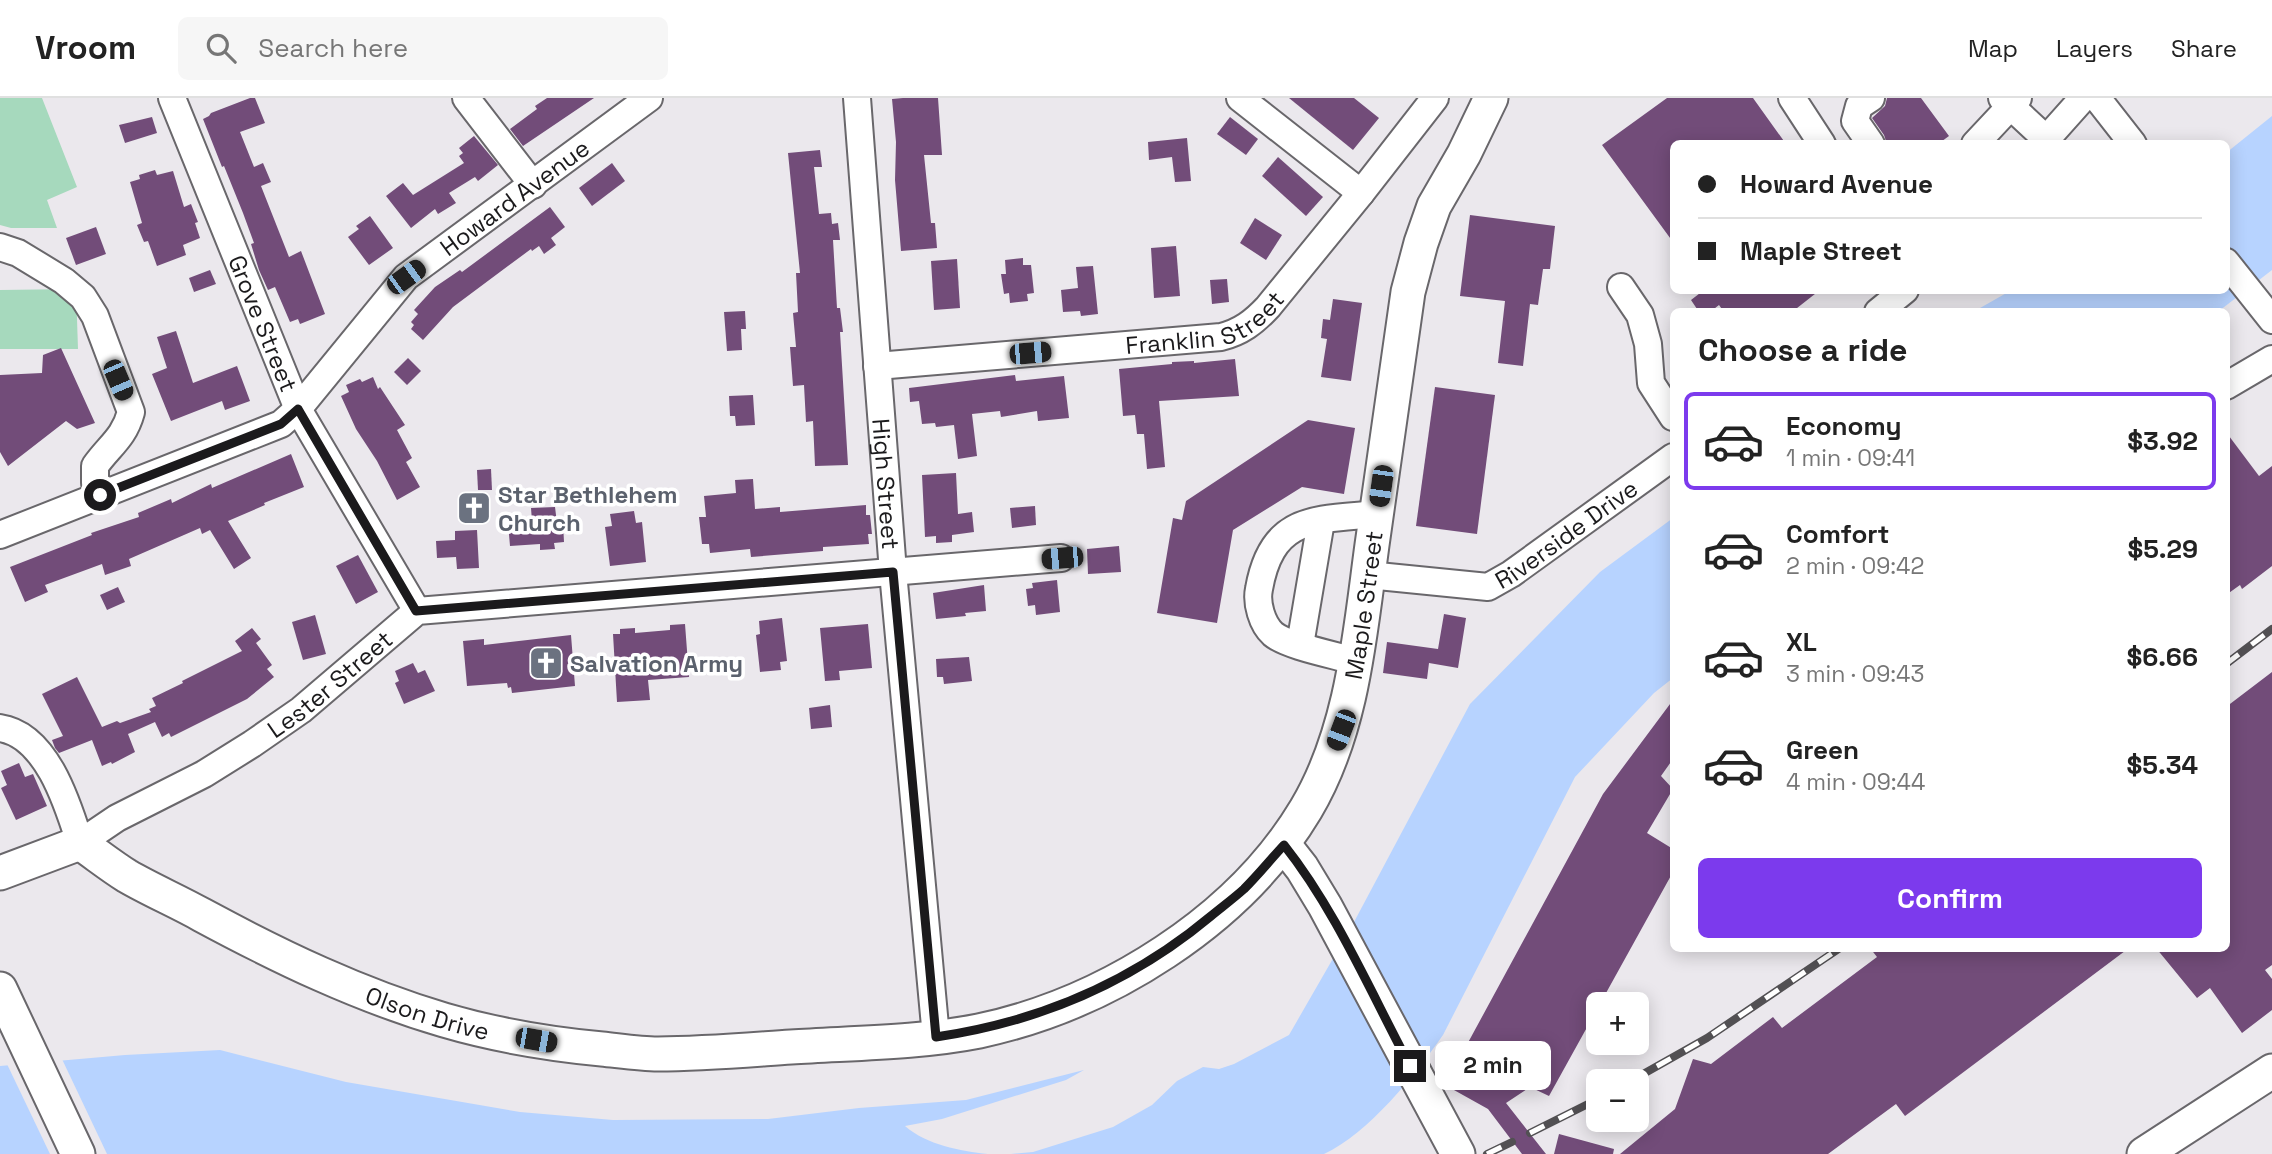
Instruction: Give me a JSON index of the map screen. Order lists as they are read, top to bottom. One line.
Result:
{"streets":{"main road":["Maple Street","Olson Drive"],"street":["Howard Avenue","Franklin Street","Grove Street","High Street","Riverside Drive","Lester Street"]},"crossings":[["Howard Avenue","Grove Street"],["Franklin Street","High Street"],["Grove Street","Lester Street"],["High Street","Lester Street"],["High Street","Olson Drive"],["Riverside Drive","Maple Street"],["Lester Street","Olson Drive"]],"places":{"church":["Star Bethlehem Church","Salvation Army"]},"page":{"header":"Vroom","search":"Search here","nav":["Map","Layers","Share"],"banner":["Howard Avenue","Maple Street"],"heading":"Choose a ride","list":[{"name":"Economy","note":"1 min · 09:41","value":"$3.92"},{"name":"Comfort","note":"2 min · 09:42","value":"$5.29"},{"name":"XL","note":"3 min · 09:43","value":"$6.66"},{"name":"Green","note":"4 min · 09:44","value":"$5.34"}],"buttons":"Confirm","map_buttons":["+","−"],"bubble":"2 min"}}
